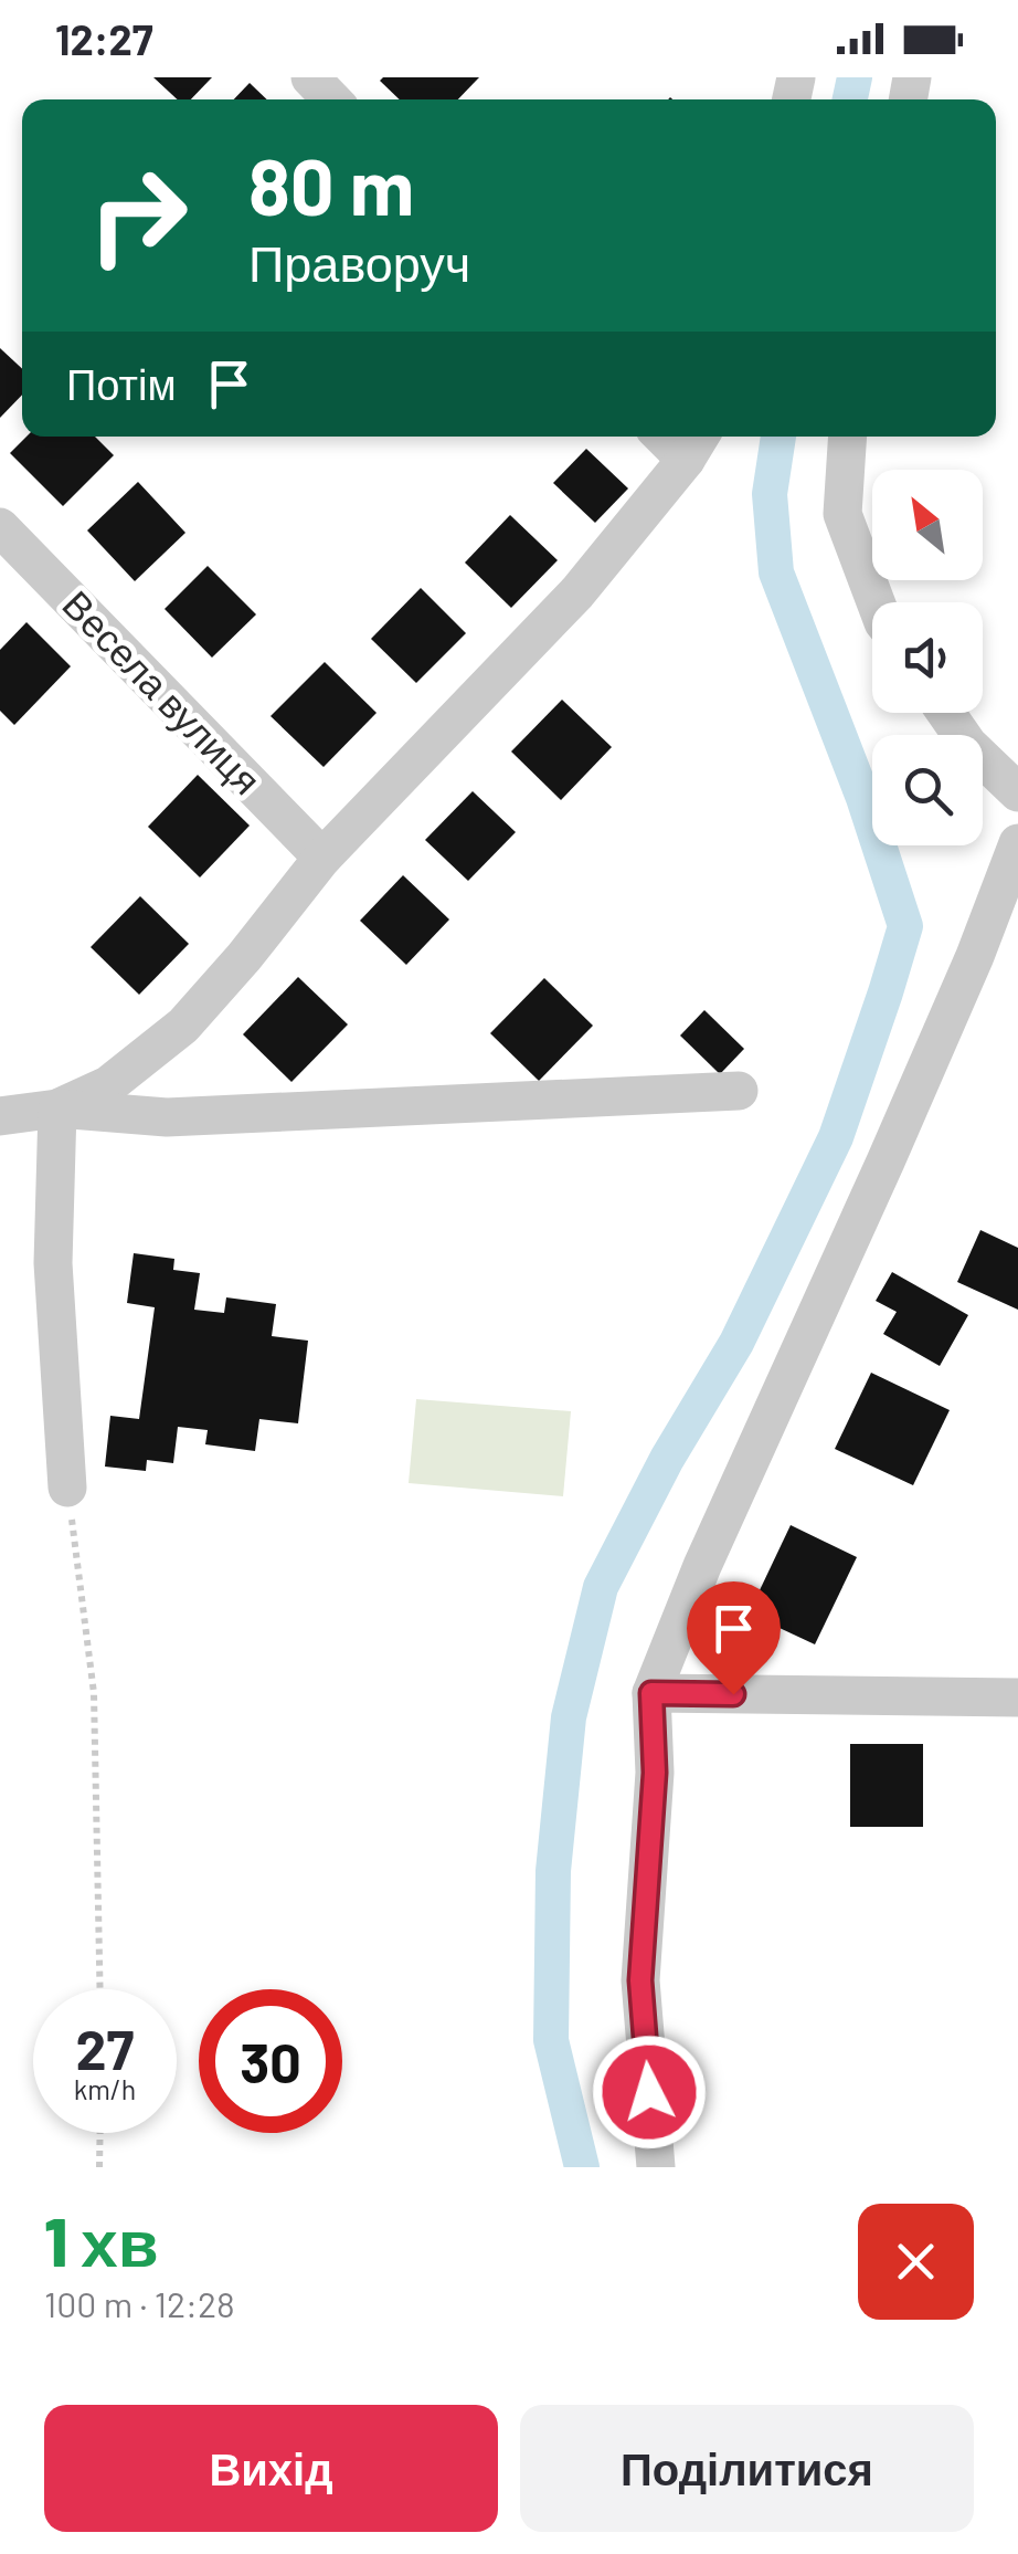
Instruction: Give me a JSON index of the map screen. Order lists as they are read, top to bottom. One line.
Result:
{"streets":{"street":["Весела вулиця"]},"north":"top left","page":{"status":"12:27","turn":["80 m","Праворуч"],"then":"Потім","speed":"27 km/h","limit":"30","heading":["1 хв","100 m · 12:28"],"buttons":["Вихід","Поділитися"]}}
